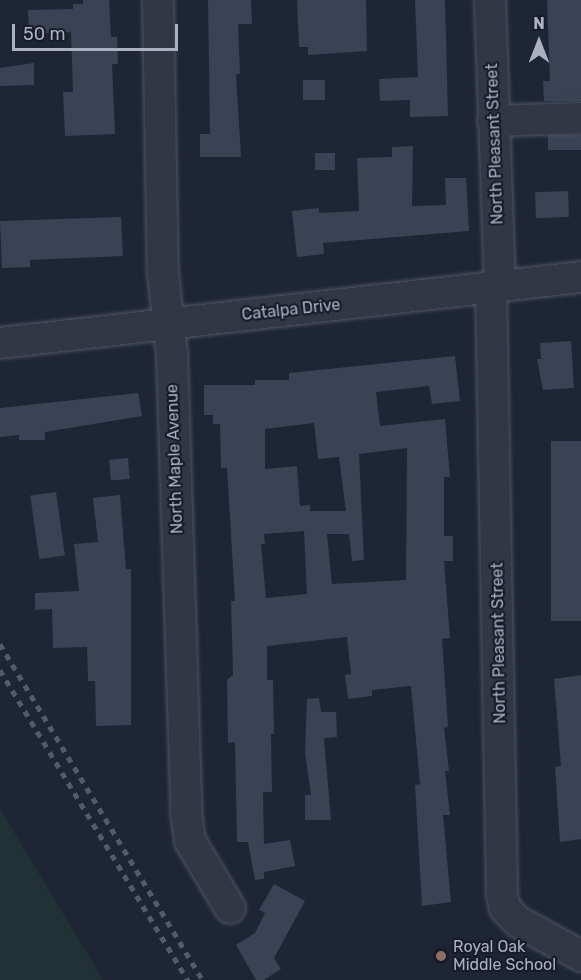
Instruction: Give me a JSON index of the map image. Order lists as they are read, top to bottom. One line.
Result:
{"streets":{"street":["North Pleasant Street","Catalpa Drive","North Maple Avenue"]},"crossings":[["North Pleasant Street","Catalpa Drive"],["Catalpa Drive","North Maple Avenue"]],"places":["Royal Oak Middle School"],"scale_bar":"50 m","north":"top"}
